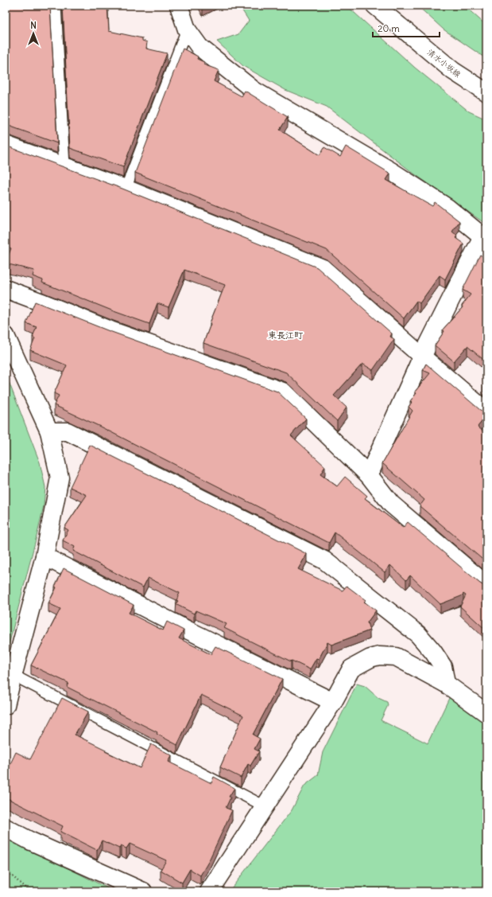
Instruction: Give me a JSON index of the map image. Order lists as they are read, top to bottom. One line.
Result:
{"streets":{"street":["清水小坂線"]},"districts":["東長江町"],"scale_bar":"20 m","north":"top"}
